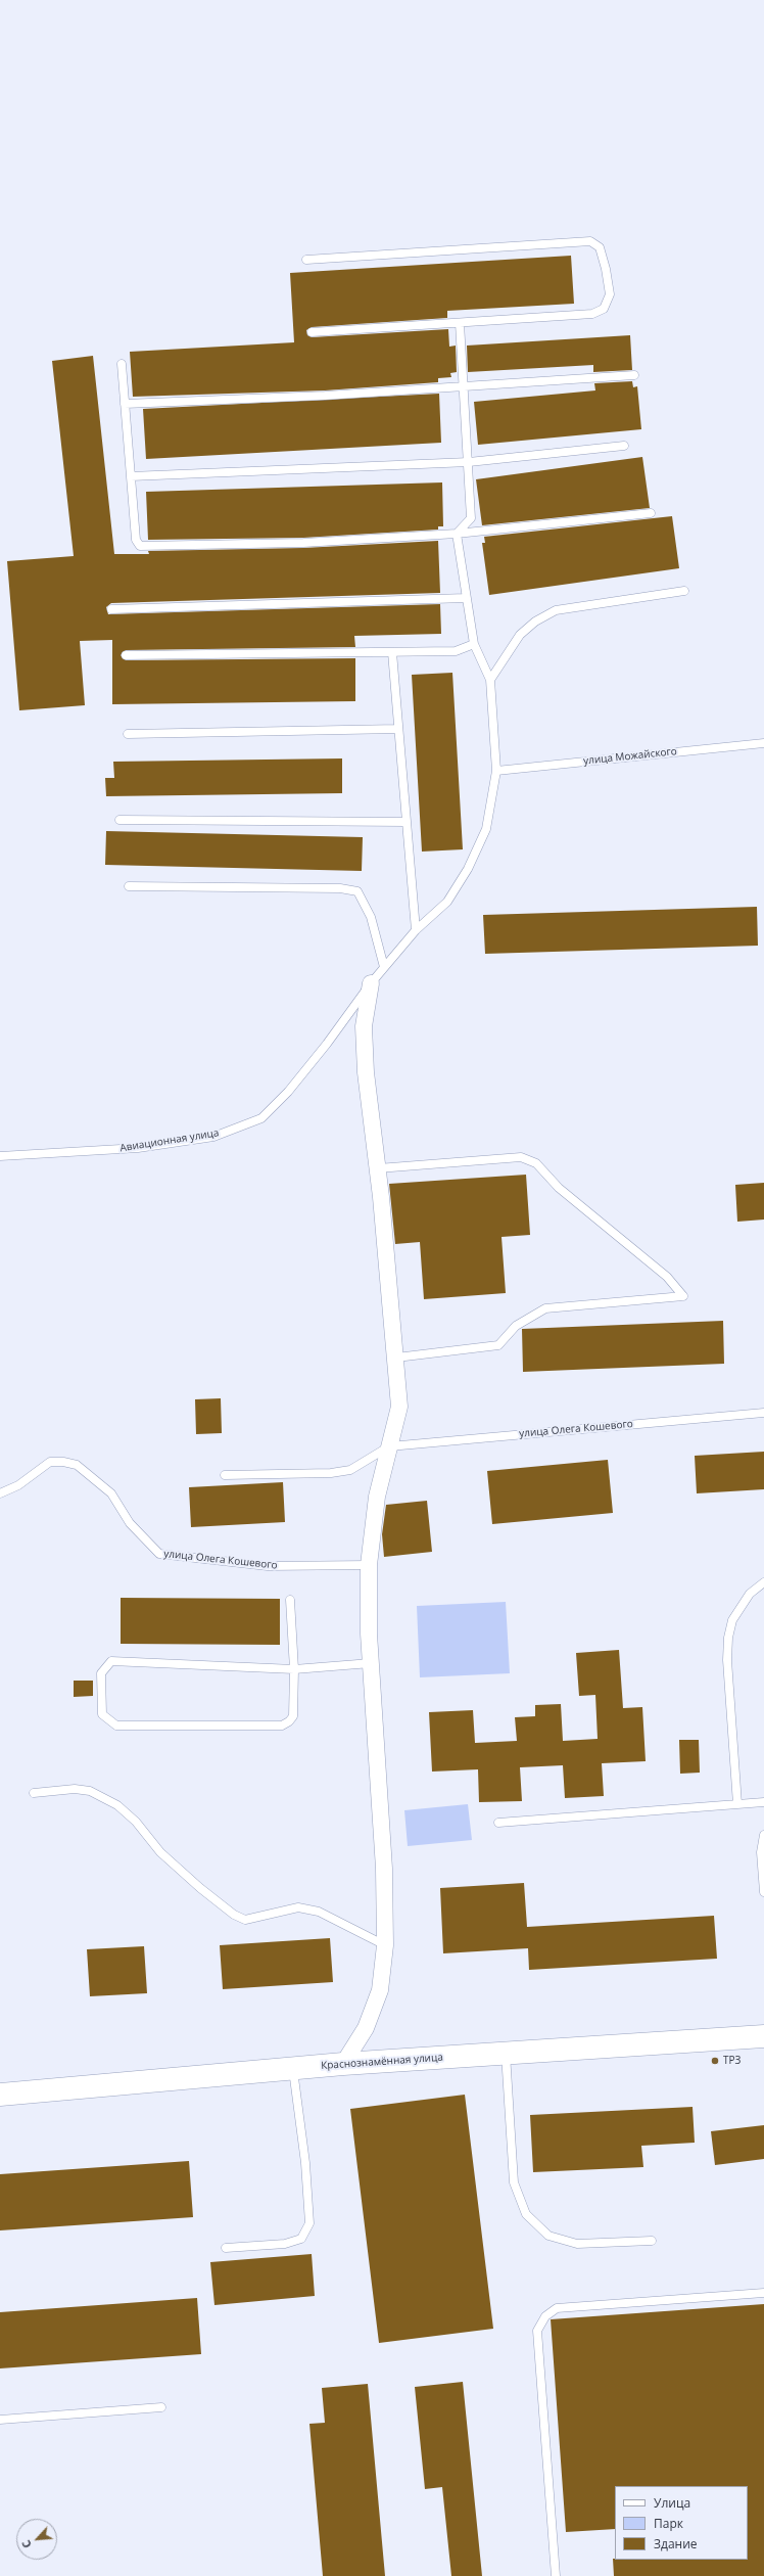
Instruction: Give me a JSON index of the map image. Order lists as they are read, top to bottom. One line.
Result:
{"streets":{"main road":["Краснознамённая улица"],"lane":["улица Можайского","Авиационная улица","улица Олега Кошевого"]},"crossings":[["улица Можайского","Авиационная улица"]],"places":["ТРЗ"],"legend":["Улица","Парк","Здание"],"north":"bottom left"}
